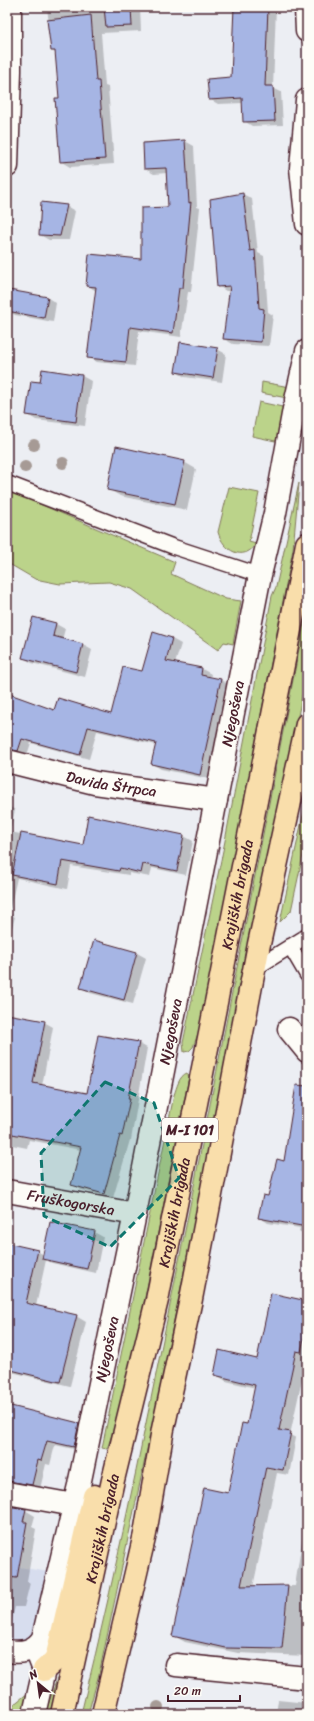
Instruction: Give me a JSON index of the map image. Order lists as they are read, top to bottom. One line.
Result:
{"streets":{"main road":["Krajiških brigada","M-I 101"],"street":["Njegoševa","Davida Štrpca","Fruškogorska"]},"crossings":[["Njegoševa","Davida Štrpca"],["Njegoševa","Fruškogorska"]],"scale_bar":"20 m","north":"top left"}
